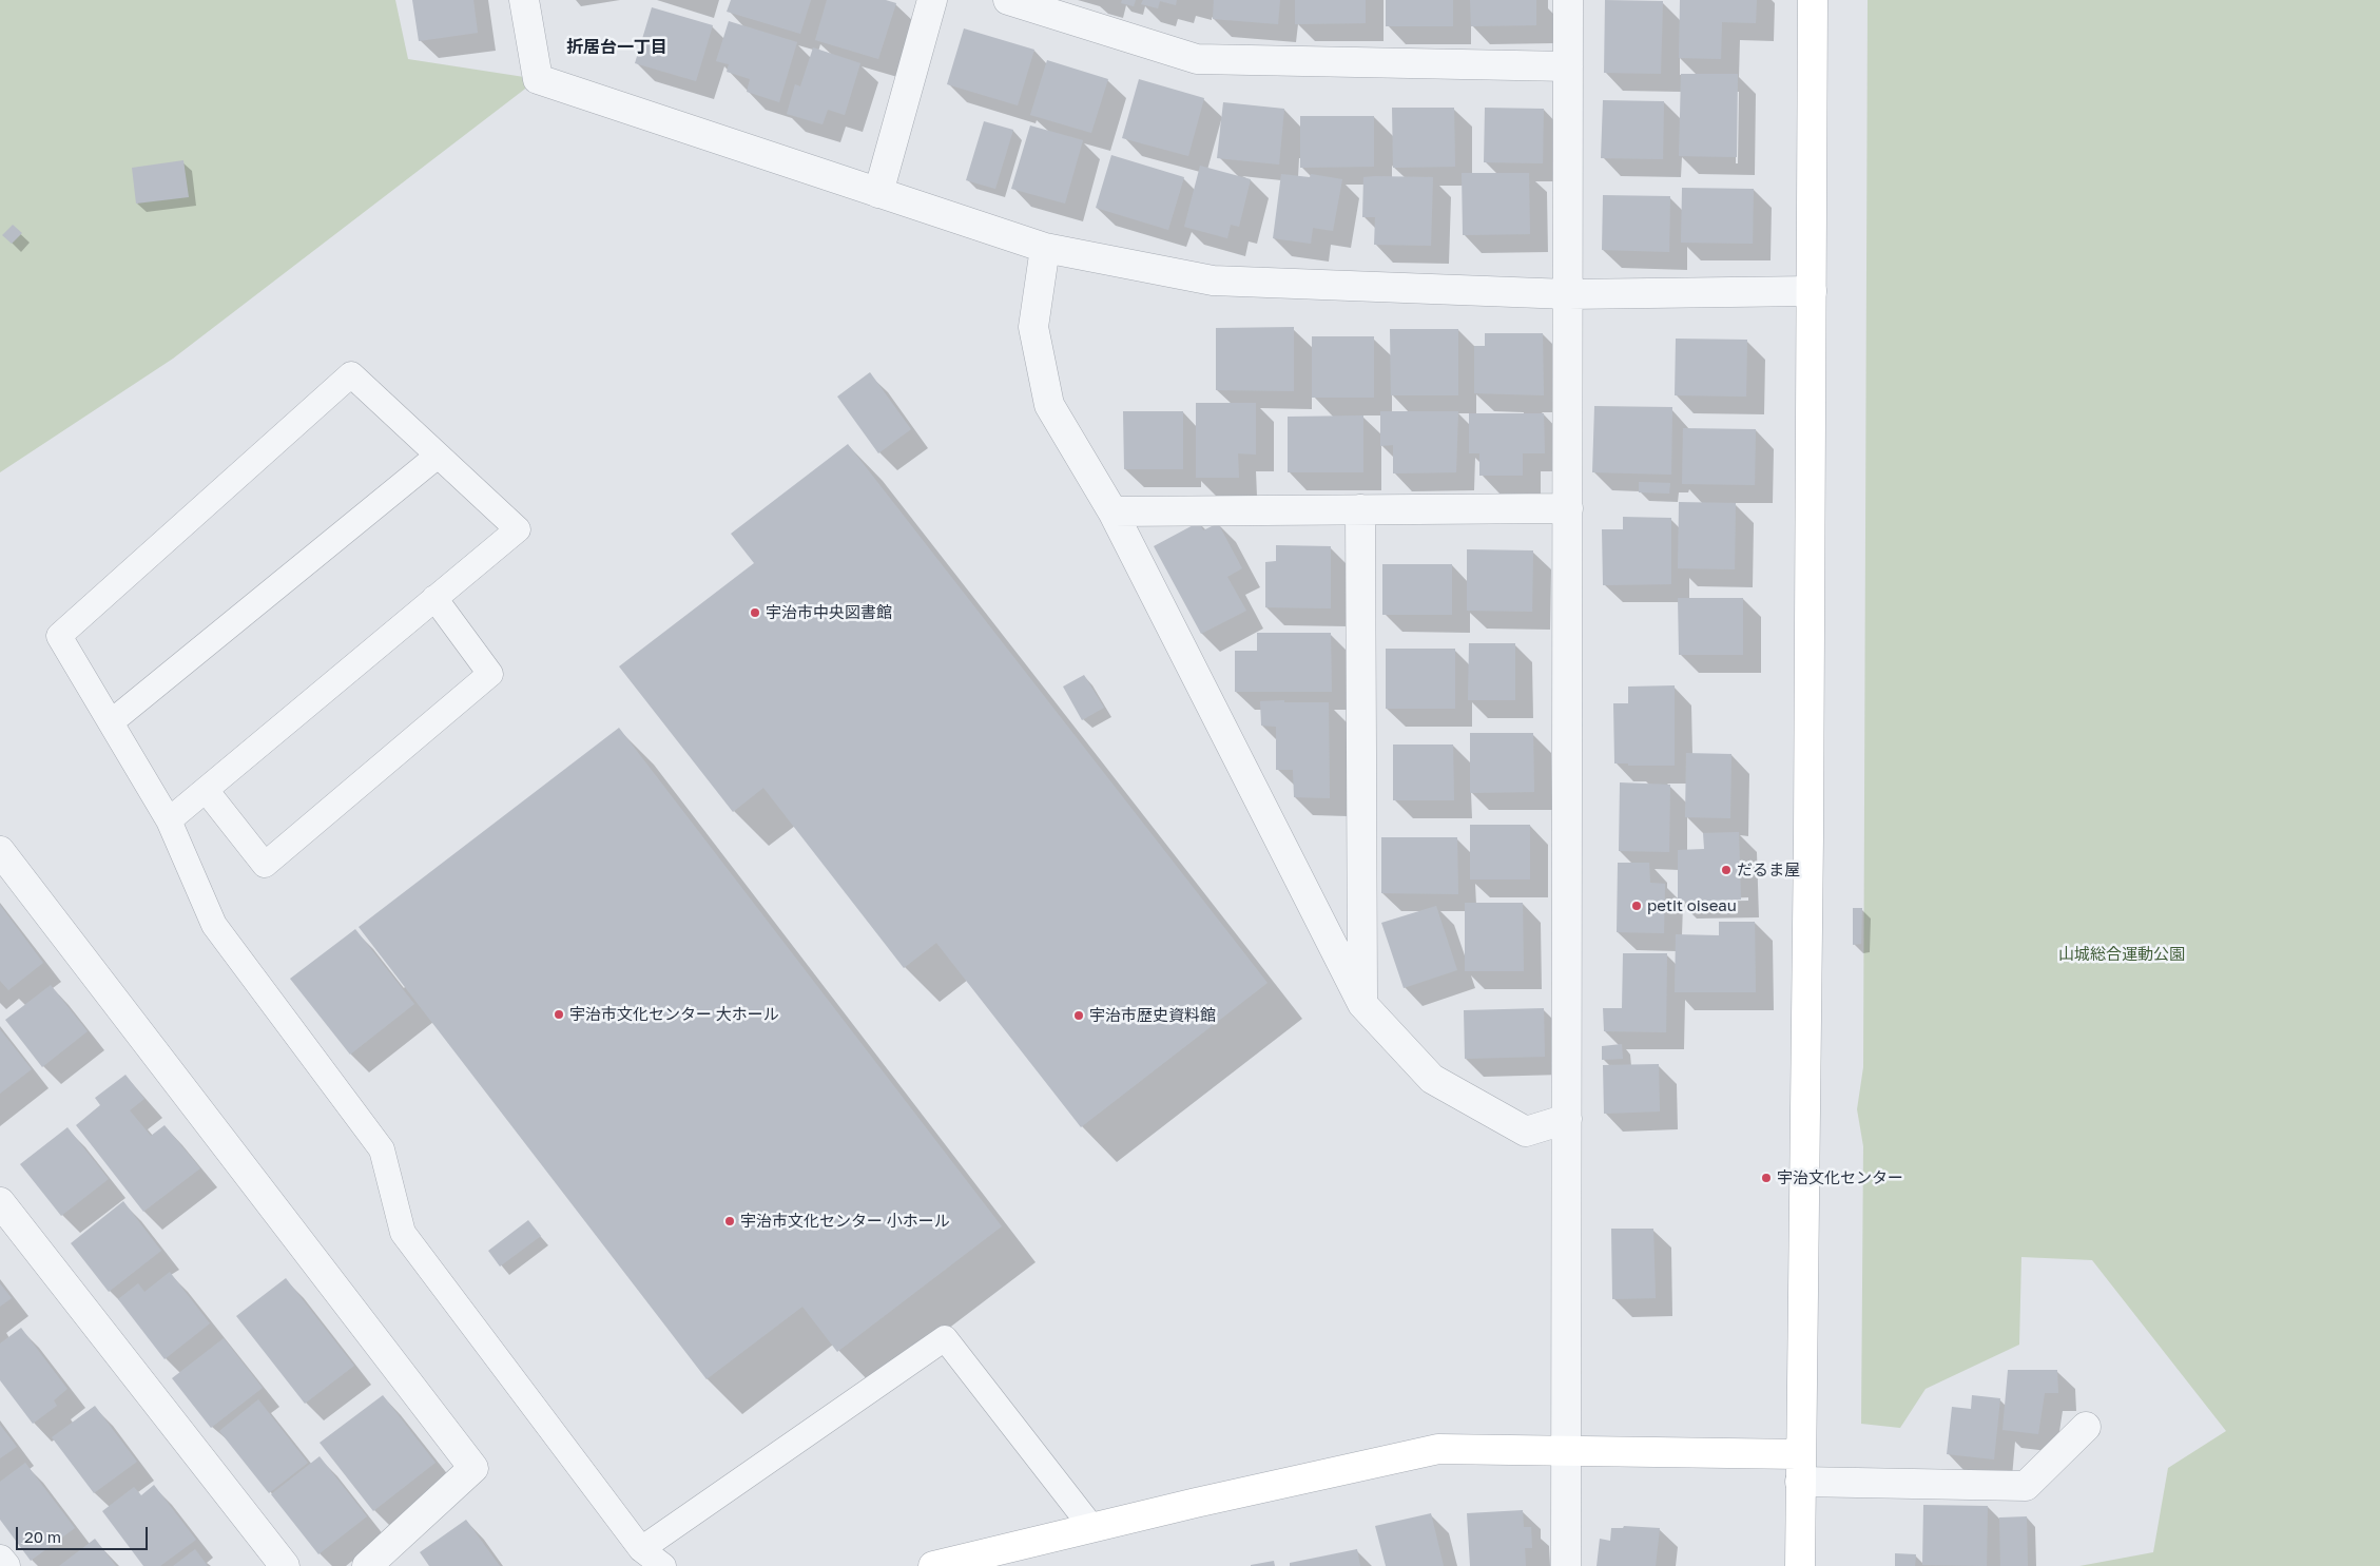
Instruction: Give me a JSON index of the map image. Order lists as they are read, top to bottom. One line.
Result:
{"districts":["折居台一丁目"],"parks":["山城総合運動公園"],"places":["宇治市中央図書館","だるま屋","petit oiseau","宇治市文化センター 大ホール","宇治市歴史資料館","宇治文化センター","宇治市文化センター 小ホール"],"scale_bar":"20 m"}
